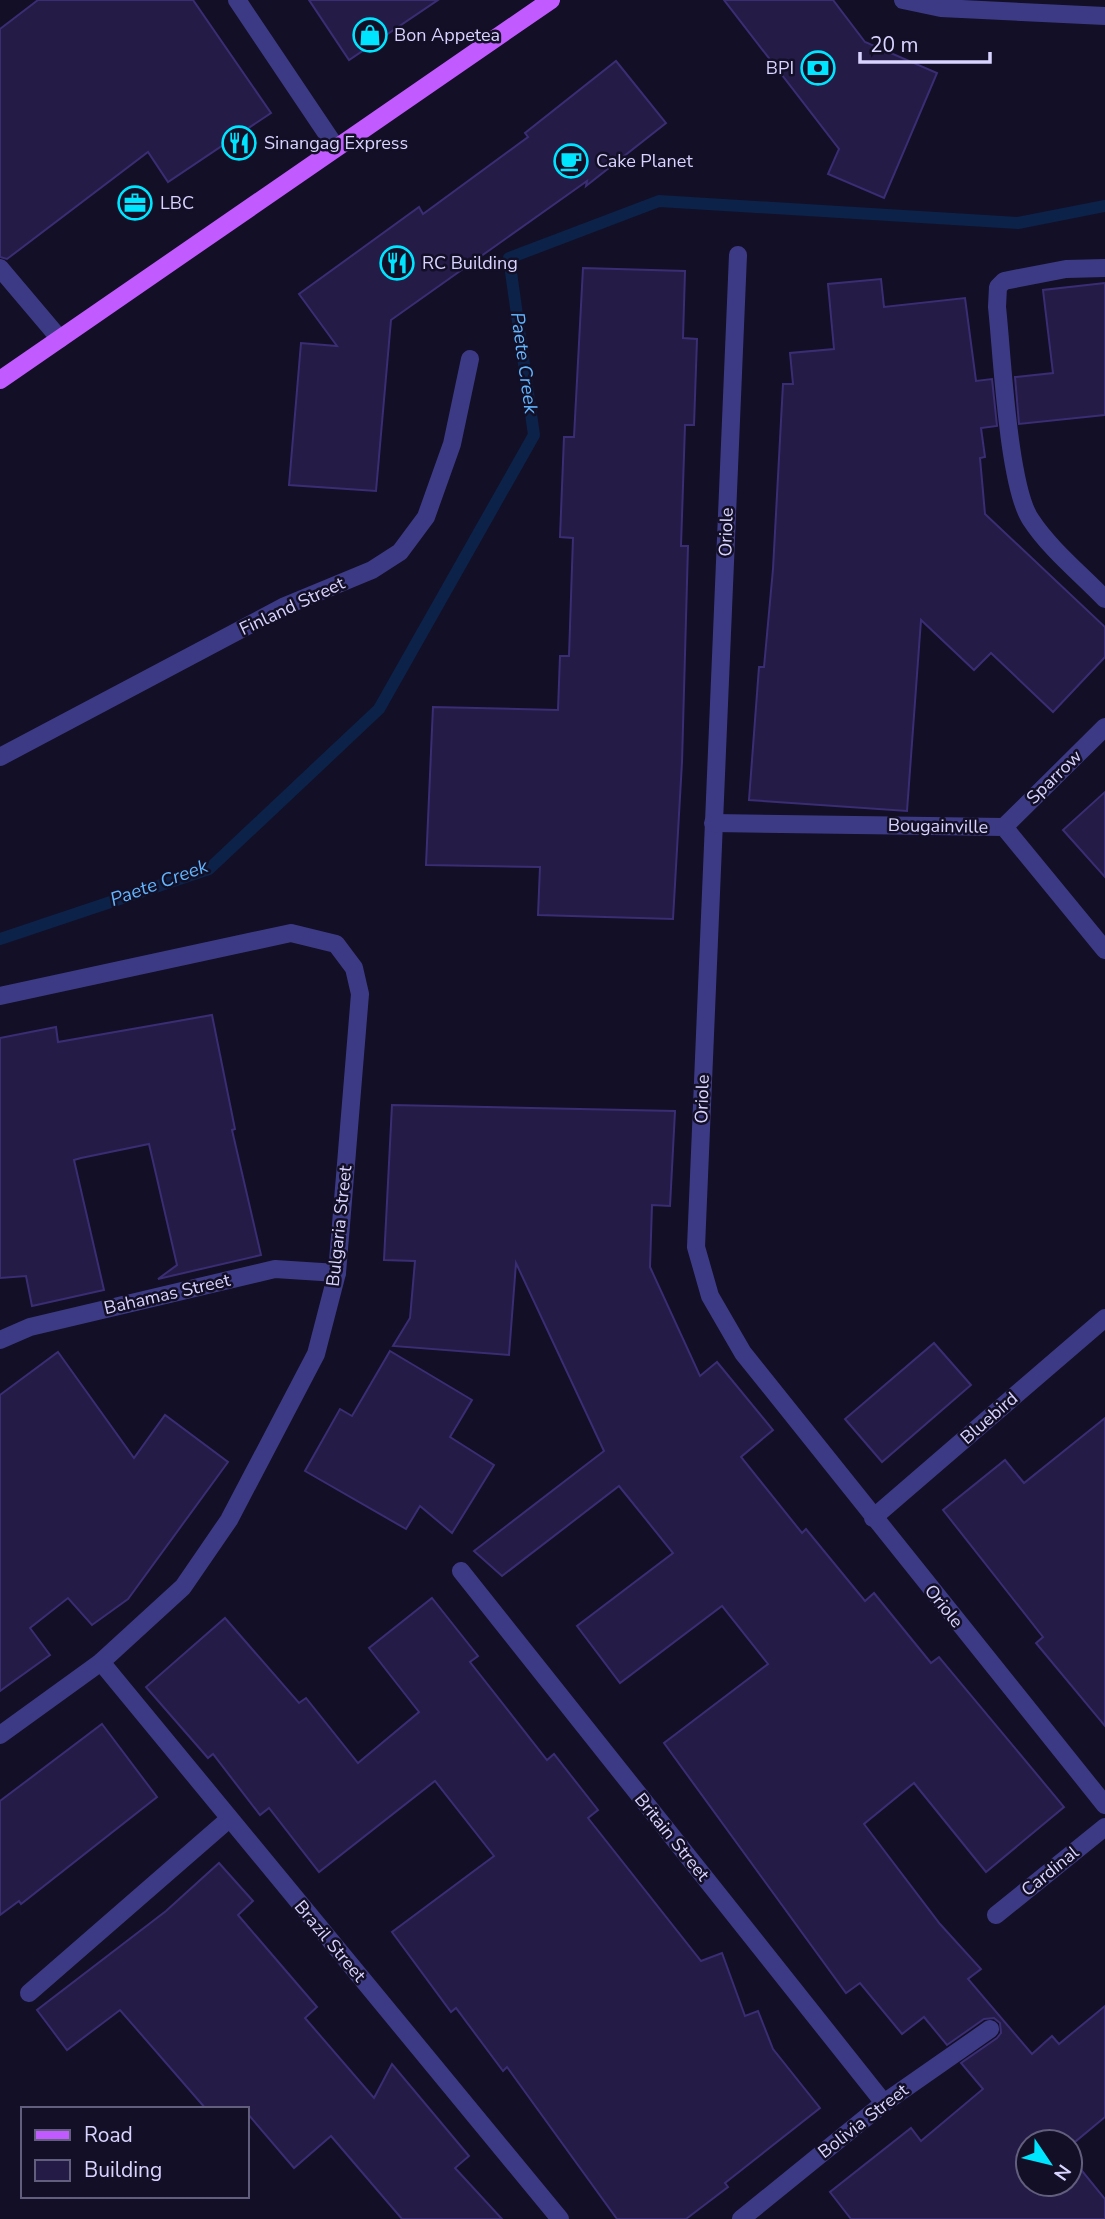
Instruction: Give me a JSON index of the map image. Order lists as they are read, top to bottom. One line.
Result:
{"streets":{"street":["Oriole","Finland Street","Sparrow","Bougainville","Bulgaria Street","Bahamas Street","Bluebird","Britain Street","Cardinal","Brazil Street","Bolivia Street"]},"crossings":[["Oriole","Bougainville"],["Oriole","Bluebird"],["Sparrow","Bougainville"],["Bulgaria Street","Bahamas Street"],["Bulgaria Street","Brazil Street"],["Britain Street","Bolivia Street"]],"water":["Paete Creek"],"places":{"shop":["Bon Appetea"],"bank":["BPI"],"restaurant":["Sinangag Express","RC Building"],"cafe":["Cake Planet"],"office":["LBC"]},"legend":["Road","Building"],"scale_bar":"20 m","north":"bottom right"}
